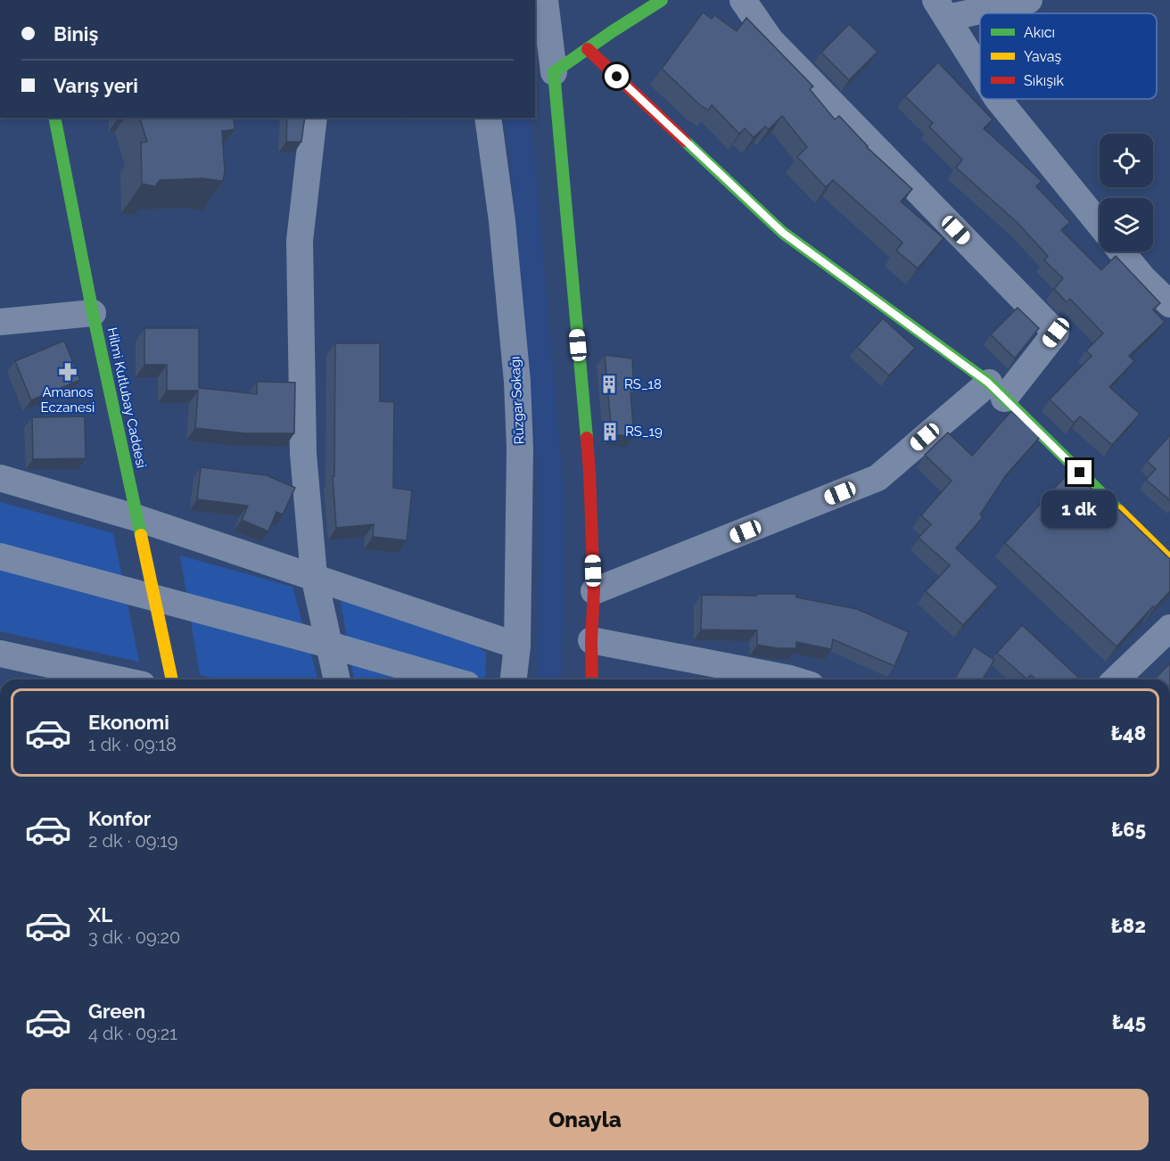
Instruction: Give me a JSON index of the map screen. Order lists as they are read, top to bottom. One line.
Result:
{"streets":{"street":["Hilmi Kutlubay Caddesi","Rüzgar Sokağı"]},"places":{"pharmacy":["Amanos Eczanesi"],"building":["RS_18","RS_19"]},"legend":["Akıcı","Yavaş","Sıkışık"],"page":{"banner":["Biniş","Varış yeri"],"bubble":"1 dk","list":[{"name":"Ekonomi","note":"1 dk · 09:18","value":"₺48"},{"name":"Konfor","note":"2 dk · 09:19","value":"₺65"},{"name":"XL","note":"3 dk · 09:20","value":"₺82"},{"name":"Green","note":"4 dk · 09:21","value":"₺45"}],"buttons":"Onayla"}}
